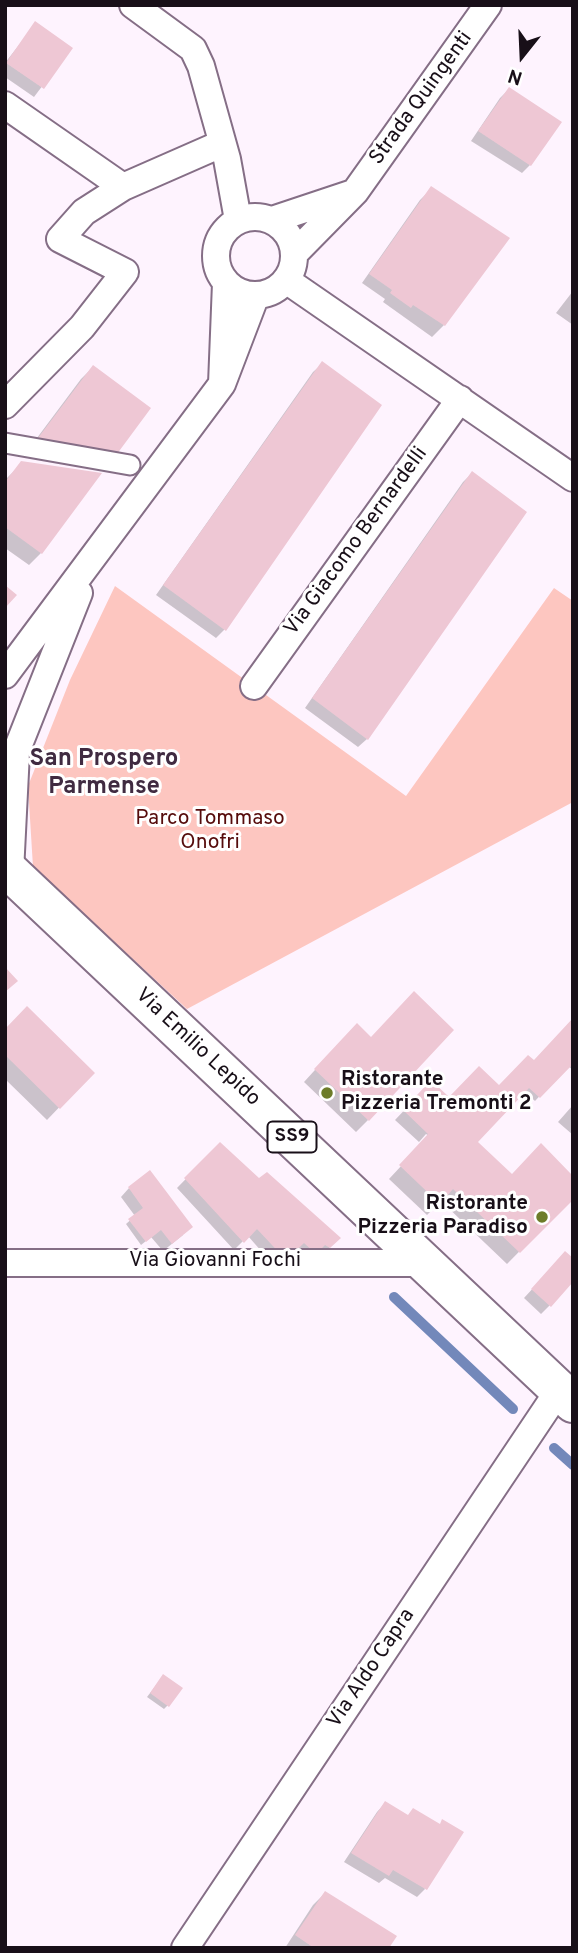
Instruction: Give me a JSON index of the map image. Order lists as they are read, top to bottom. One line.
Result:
{"streets":{"main road":["Via Emilio Lepido","SS9"],"street":["Strada Quingenti","Via Giacomo Bernardelli","Via Giovanni Fochi","Via Aldo Capra"]},"crossings":[["Via Emilio Lepido","Via Giovanni Fochi"],["Via Emilio Lepido","Via Aldo Capra"]],"districts":["San Prospero Parmense"],"parks":["Parco Tommaso Onofri"],"places":["Ristorante Pizzeria Tremonti 2","Ristorante Pizzeria Paradiso"],"north":"bottom"}
